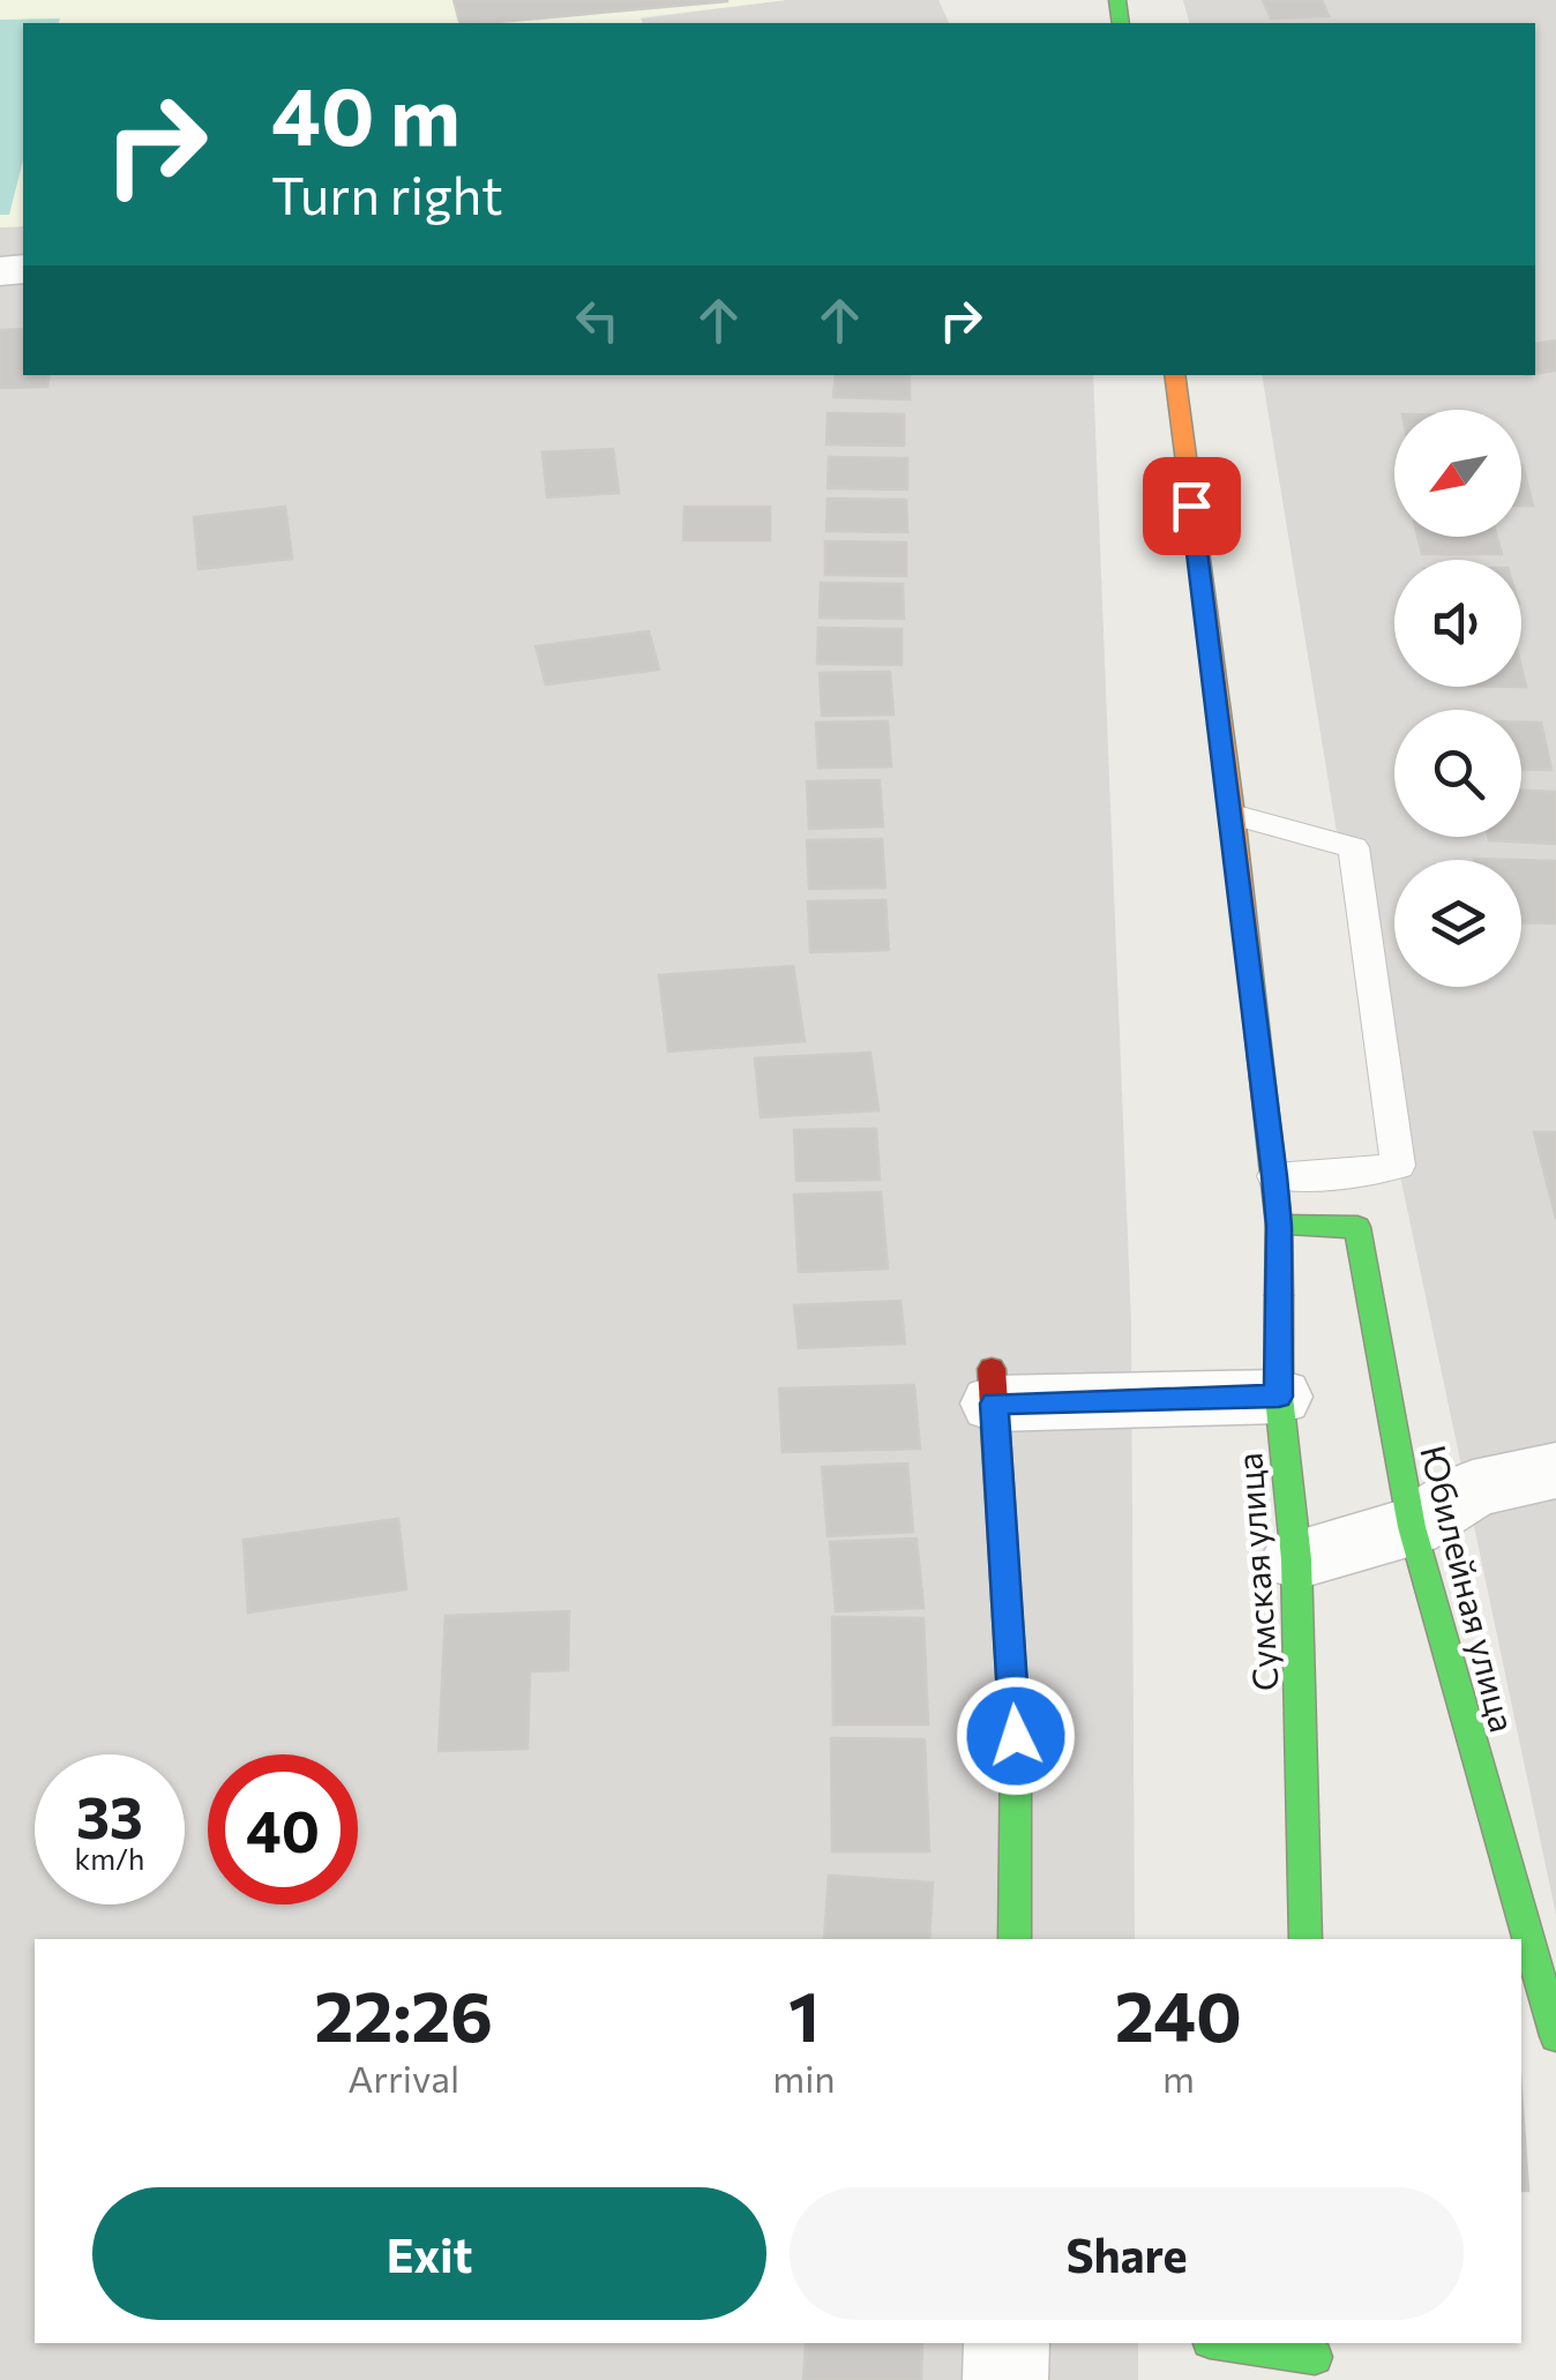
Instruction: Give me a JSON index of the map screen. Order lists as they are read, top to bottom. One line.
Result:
{"streets":{"main road":["Сумская улица","Юбилейная улица"]},"crossings":[["Сумская улица","Юбилейная улица"]],"north":"bottom left","page":{"turn":["40 m","Turn right"],"speed":"33 km/h","limit":"40","eta":["22:26","Arrival","1","min","240","m"],"buttons":["Exit","Share"]}}
